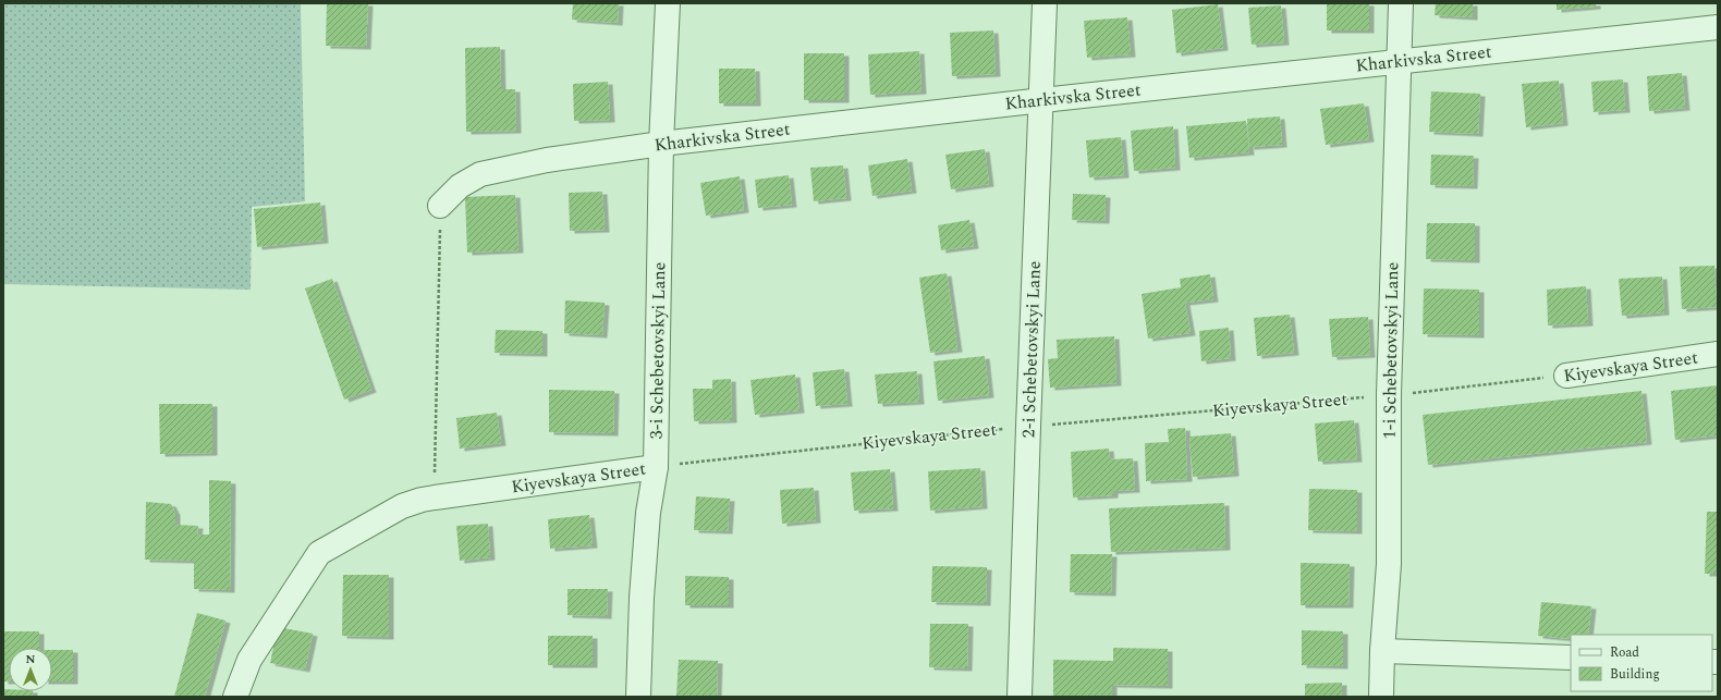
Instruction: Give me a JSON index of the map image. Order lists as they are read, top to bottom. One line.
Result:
{"streets":{"street":["Kharkivska Street","2-i Schebetovskyi Lane","3-i Schebetovskyi Lane","1-i Schebetovskyi Lane","Kiyevskaya Street"]},"crossings":[["Kharkivska Street","2-i Schebetovskyi Lane"],["Kharkivska Street","3-i Schebetovskyi Lane"],["Kharkivska Street","1-i Schebetovskyi Lane"],["2-i Schebetovskyi Lane","Kiyevskaya Street"],["3-i Schebetovskyi Lane","Kiyevskaya Street"],["1-i Schebetovskyi Lane","Kiyevskaya Street"]],"legend":["Road","Building"],"north":"top"}
